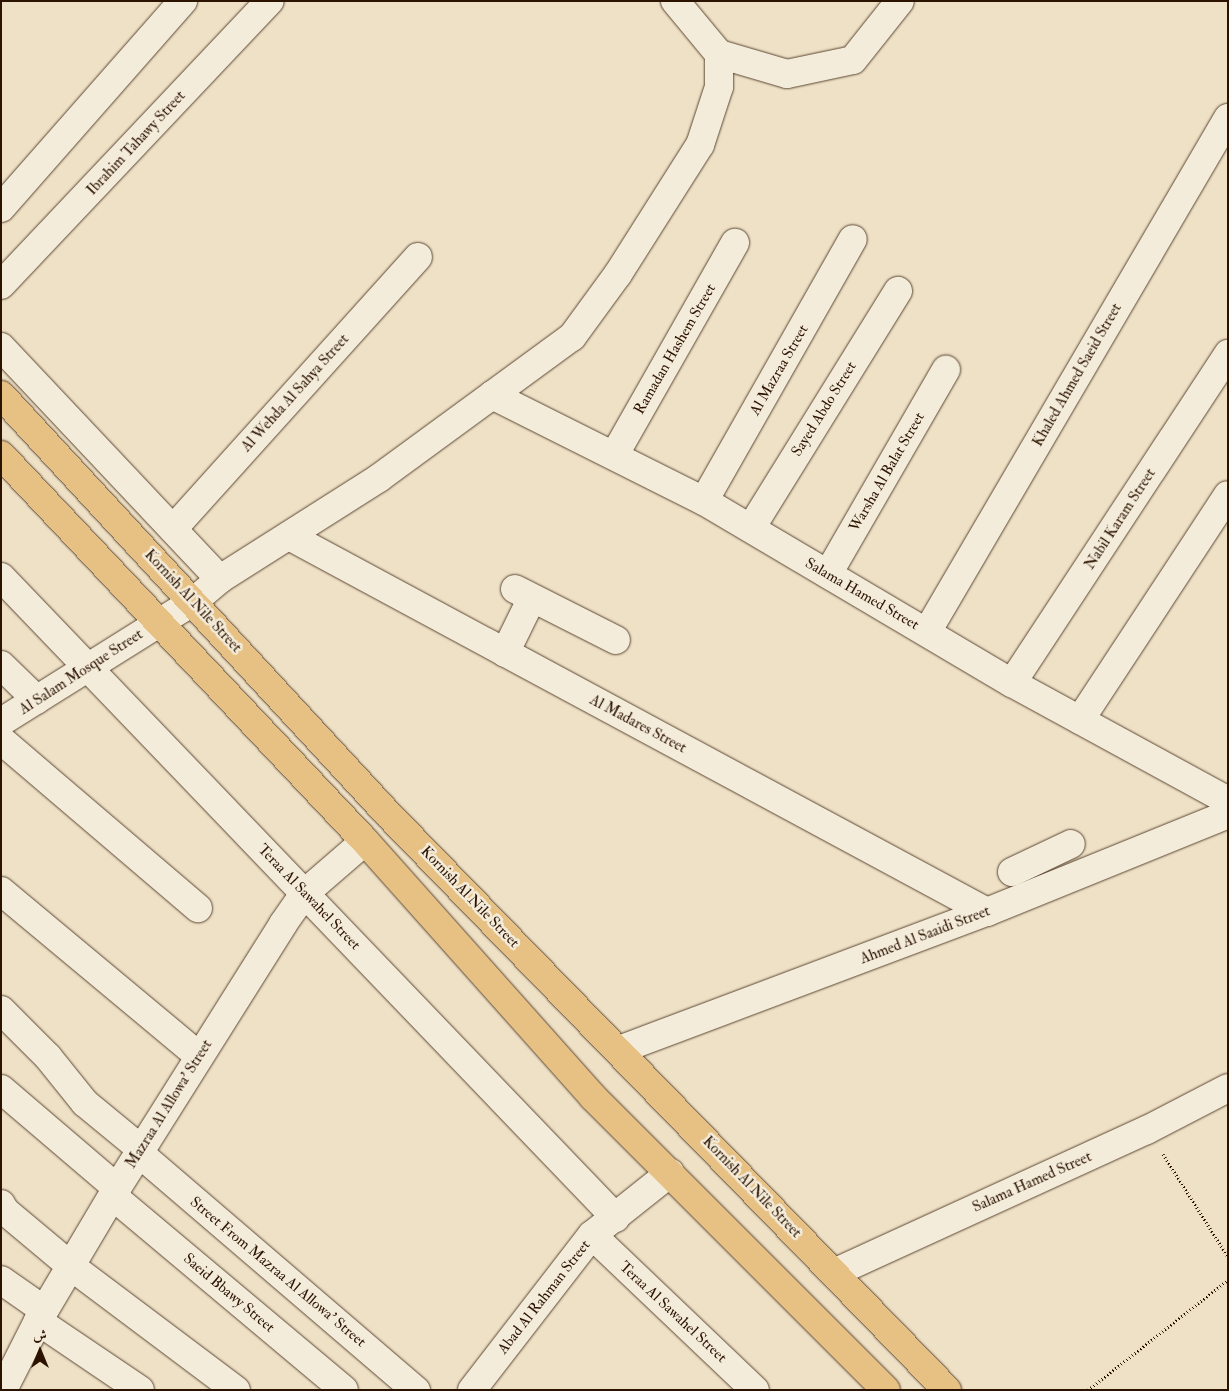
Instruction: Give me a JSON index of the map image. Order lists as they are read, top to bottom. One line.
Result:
{"streets":{"main road":["Kornish Al Nile Street"],"street":["Ibrahim Tahawy Street","Ramadan Hashem Street","Al Mazraa Street","Khaled Ahmed Saeid Street","Al Wehda Al Sahya Street","Sayed Abdo Street","Warsha Al Balat Street","Nabil Karam Street","Salama Hamed Street","Al Salam Mosque Street","Al Madares Street","Teraa Al Sawahel Street","Ahmed Al Saaidi Street","Mazraa Al Allowa' Street","Street From Mazraa Al Allowa' Street","Saeid Bbawy Street","Abad Al Rahman Street"]},"crossings":[["Ramadan Hashem Street","Salama Hamed Street"],["Al Mazraa Street","Salama Hamed Street"],["Khaled Ahmed Saeid Street","Salama Hamed Street"],["Sayed Abdo Street","Salama Hamed Street"],["Warsha Al Balat Street","Salama Hamed Street"],["Nabil Karam Street","Salama Hamed Street"],["Salama Hamed Street","Kornish Al Nile Street"],["Salama Hamed Street","Al Salam Mosque Street"],["Kornish Al Nile Street","Al Salam Mosque Street"],["Kornish Al Nile Street","Ahmed Al Saaidi Street"],["Al Salam Mosque Street","Al Madares Street"],["Al Salam Mosque Street","Teraa Al Sawahel Street"],["Al Madares Street","Ahmed Al Saaidi Street"],["Teraa Al Sawahel Street","Mazraa Al Allowa' Street"],["Teraa Al Sawahel Street","Abad Al Rahman Street"],["Mazraa Al Allowa' Street","Street From Mazraa Al Allowa' Street"],["Mazraa Al Allowa' Street","Saeid Bbawy Street"]],"north":"top"}
